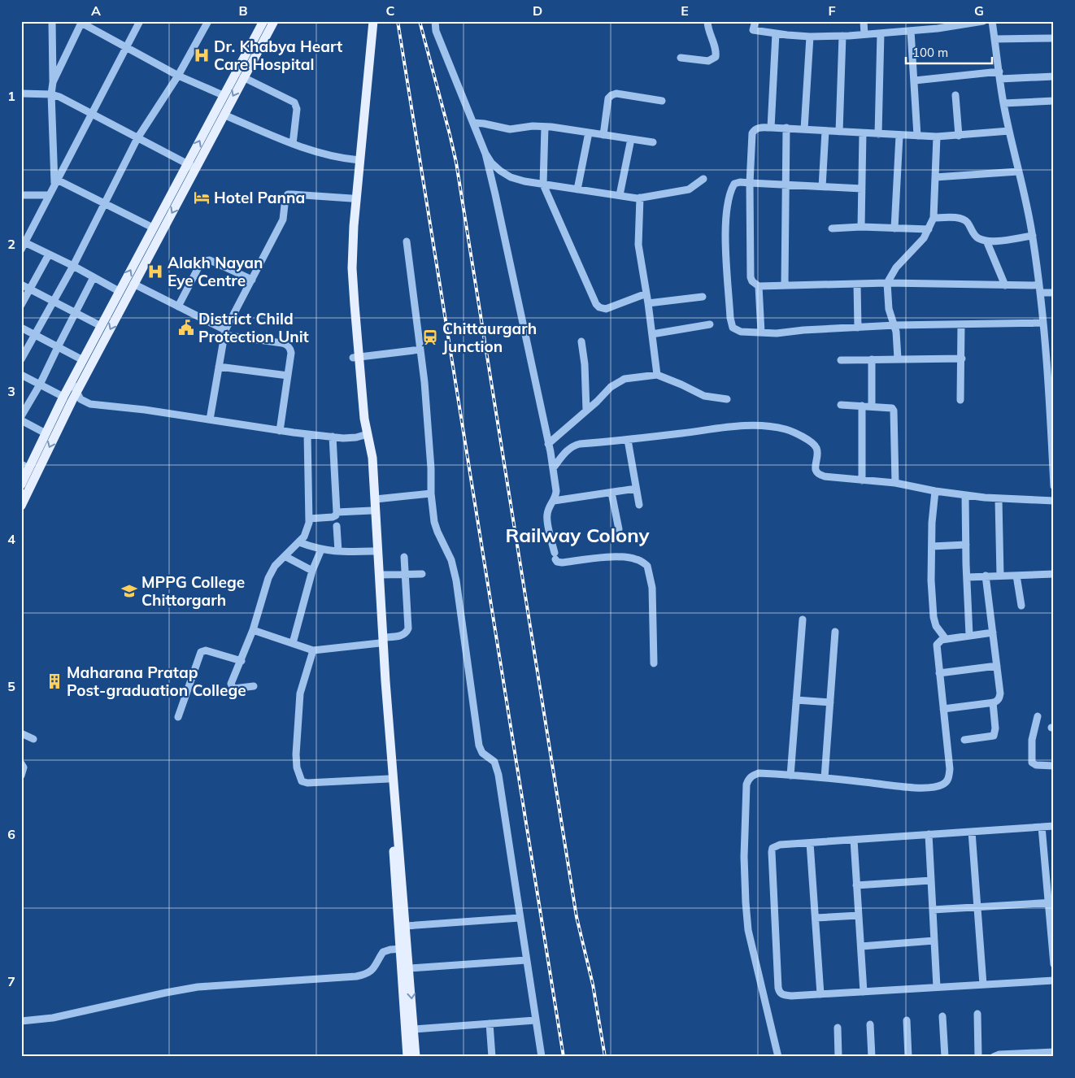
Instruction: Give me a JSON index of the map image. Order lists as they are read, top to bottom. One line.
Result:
{"districts":["Railway Colony"],"places":{"hospital":["Dr. Khabya Heart Care Hospital","Alakh Nayan Eye Centre"],"hotel":["Hotel Panna"],"public building":["District Child Protection Unit"],"station":["Chittaurgarh Junction"],"school or university":["MPPG College Chittorgarh"],"building":["Maharana Pratap Post-graduation College"]},"scale_bar":"100 m","grid":{"columns":["A","B","C","D","E","F","G"],"rows":["1","2","3","4","5","6","7"]}}
